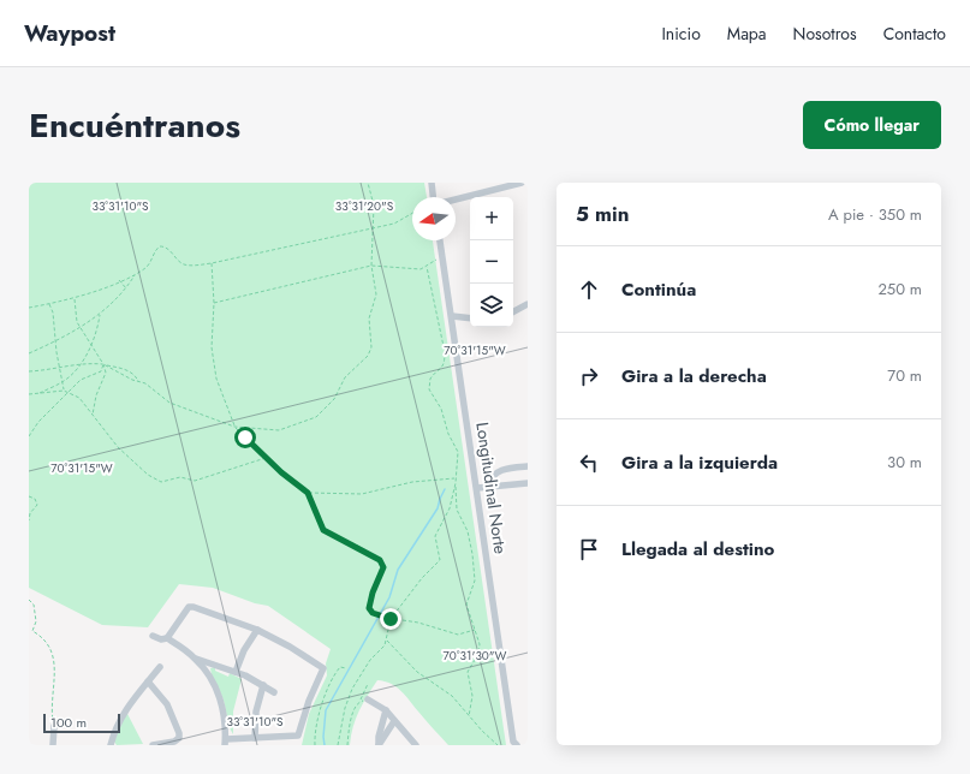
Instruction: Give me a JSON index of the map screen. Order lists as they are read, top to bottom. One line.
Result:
{"streets":{"street":["Longitudinal Norte"]},"scale_bar":"100 m","north":"left","page":{"header":"Waypost","nav":["Inicio","Mapa","Nosotros","Contacto"],"title":"Encuéntranos","buttons":"Cómo llegar","heading":["5 min","A pie · 350 m"],"map_buttons":["+","−"],"list":[["Continúa","250 m"],["Gira a la derecha","70 m"],["Gira a la izquierda","30 m"],"Llegada al destino"],"scale":"100 m"},"coordinates":["33°31'10\"S","33°31'20\"S","70°31'15\"W","70°31'30\"W"]}
